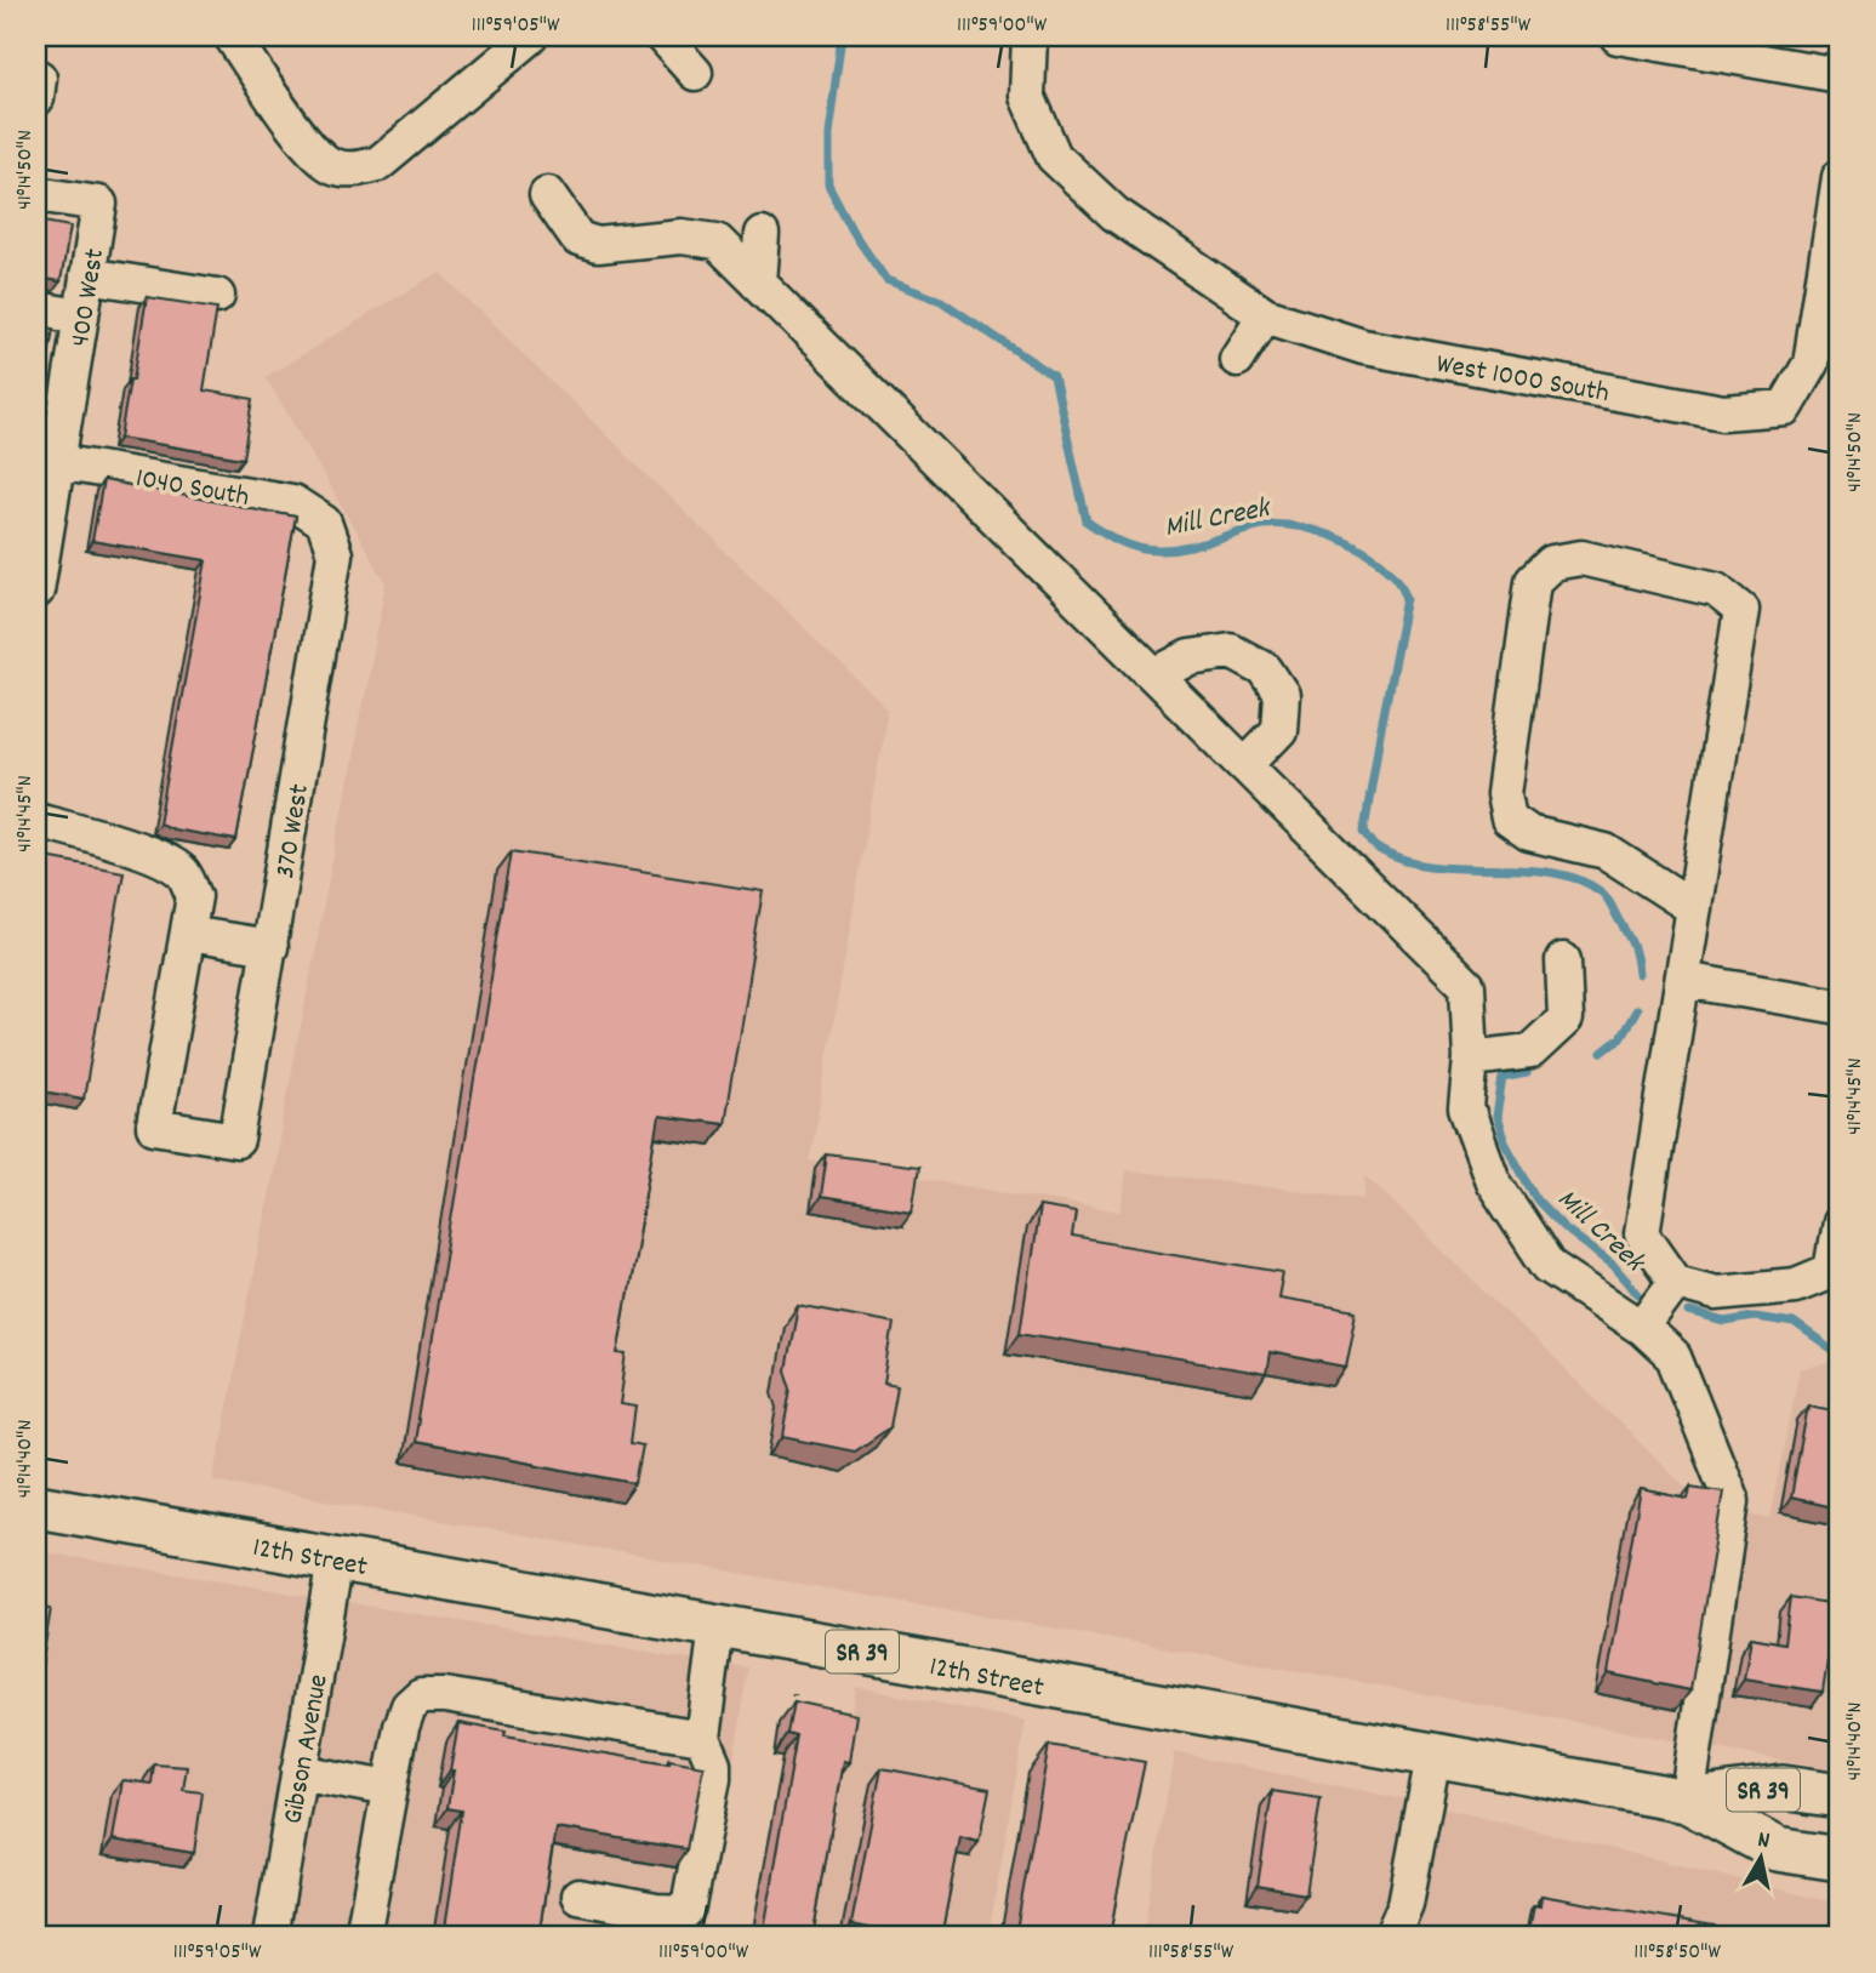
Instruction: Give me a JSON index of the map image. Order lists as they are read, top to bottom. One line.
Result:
{"streets":{"main road":["12th Street","SR 39"],"street":["400 West","West 1000 South","1040 South","370 West","Gibson Avenue"]},"crossings":[["400 West","1040 South"],["1040 South","370 West"],["12th Street","Gibson Avenue"]],"water":["Mill Creek"],"north":"top","coordinates":["111°59'05\"W","111°59'00\"W","111°58'55\"W","41°14'50\"N","41°14'45\"N","41°14'40\"N","111°58'50\"W"]}
